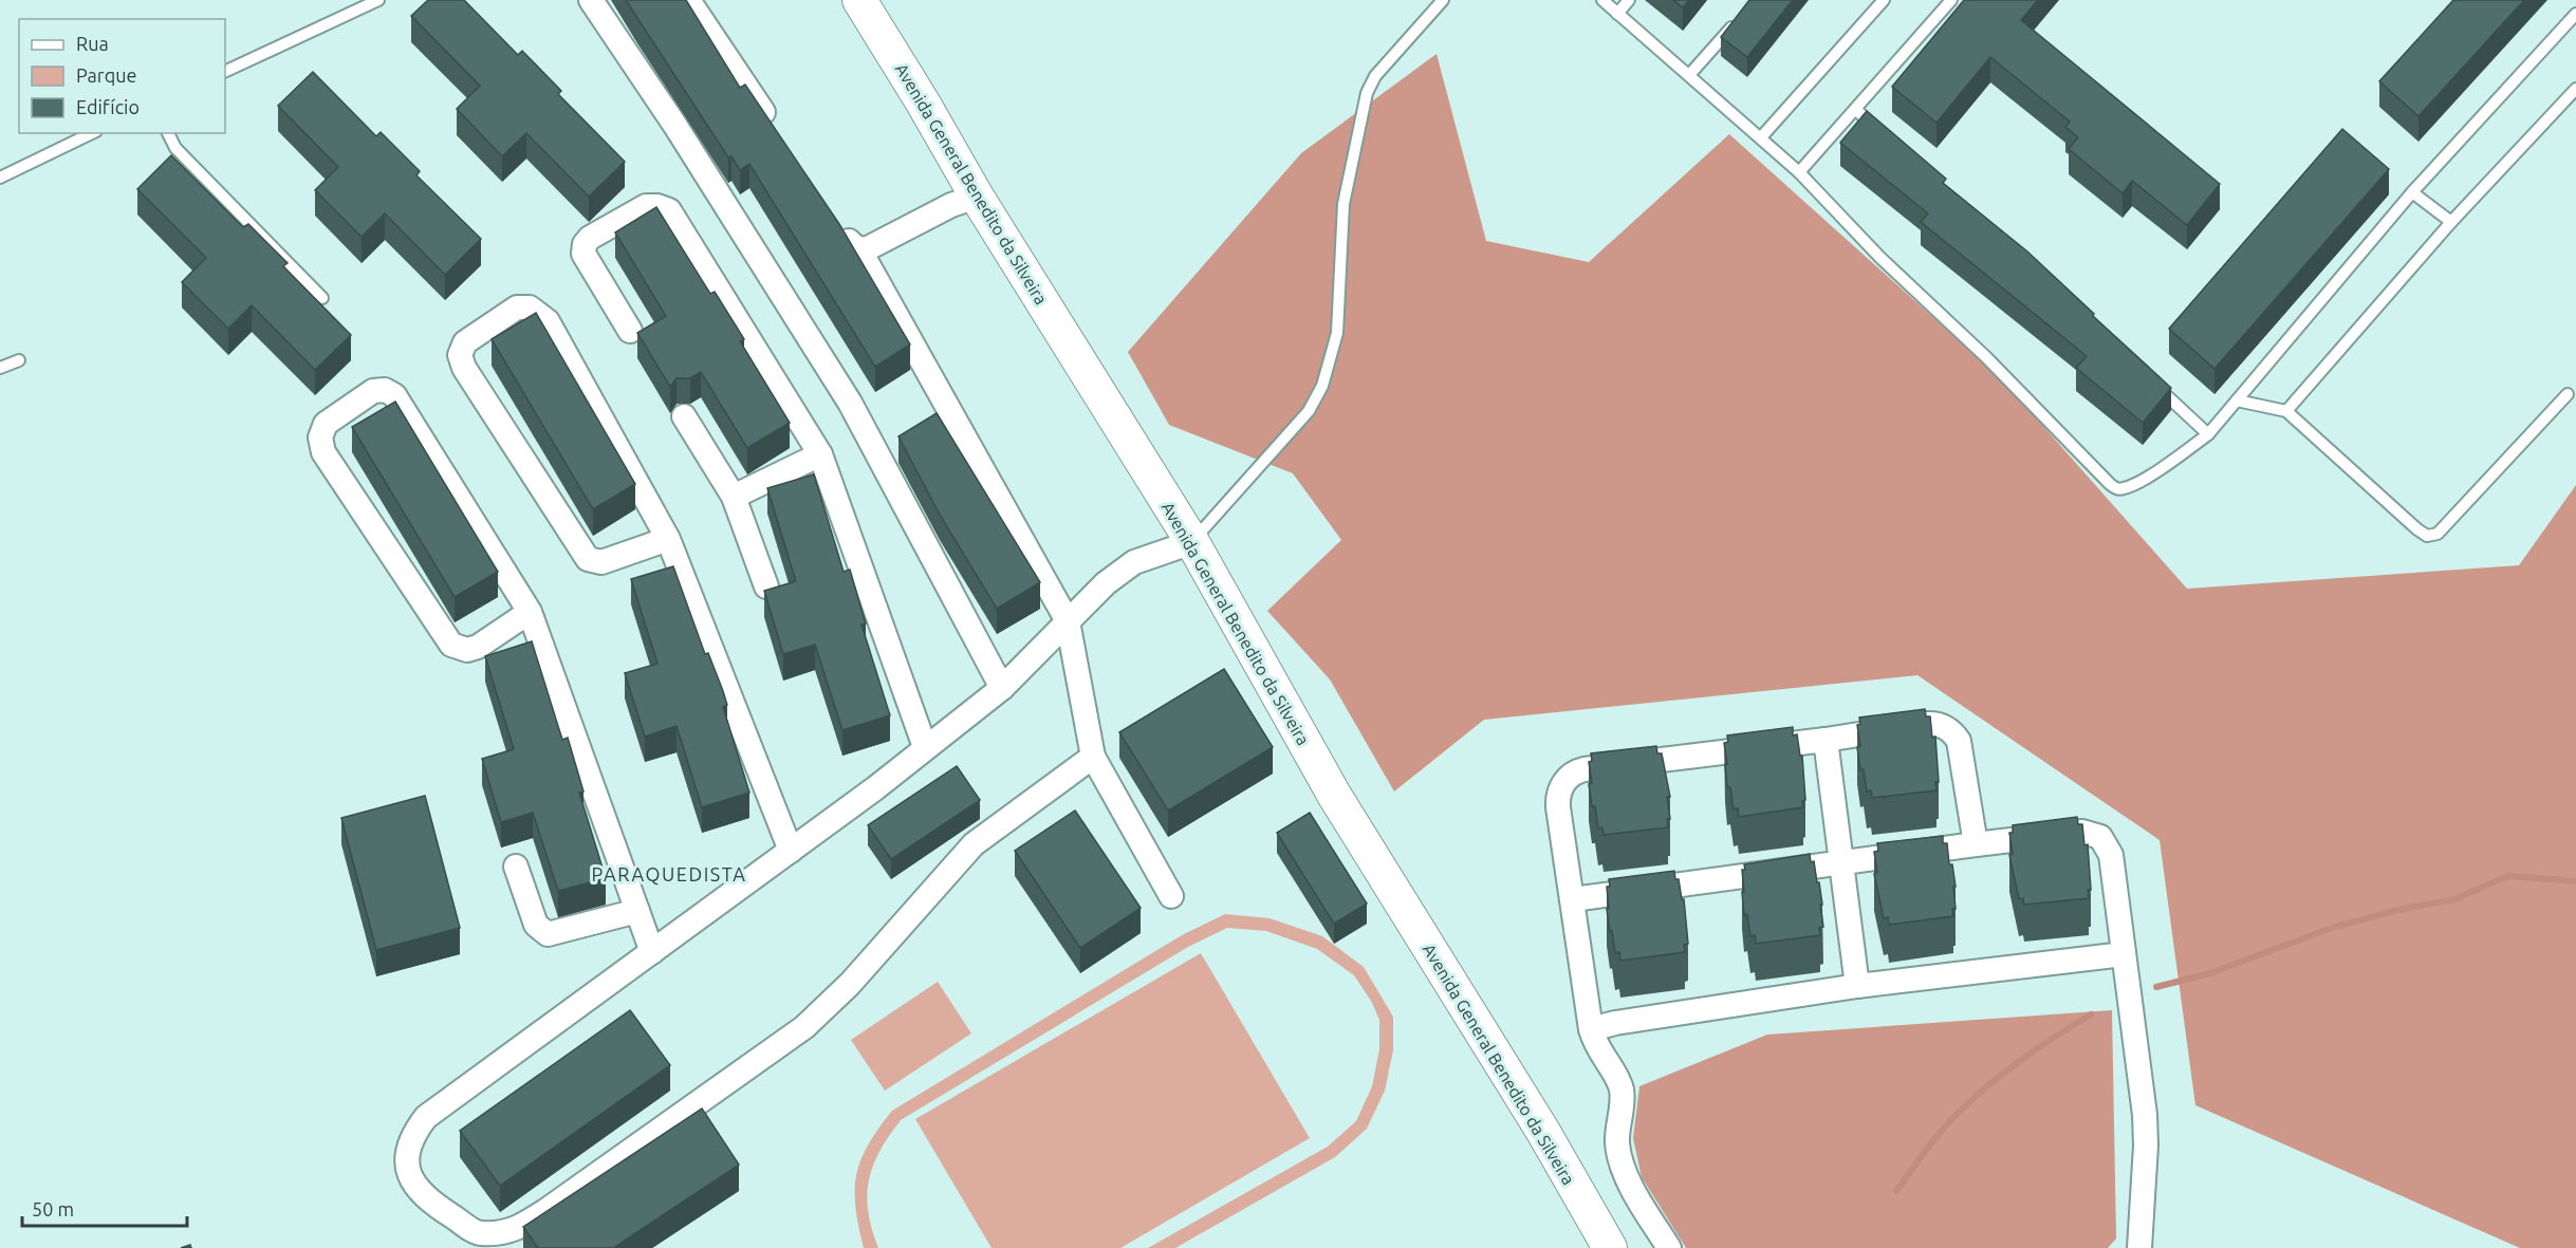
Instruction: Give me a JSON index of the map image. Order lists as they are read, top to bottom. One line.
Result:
{"streets":{"main road":["Avenida General Benedito da Silveira"]},"districts":["PARAQUEDISTA"],"legend":["Rua","Parque","Edifício"],"scale_bar":"50 m"}
